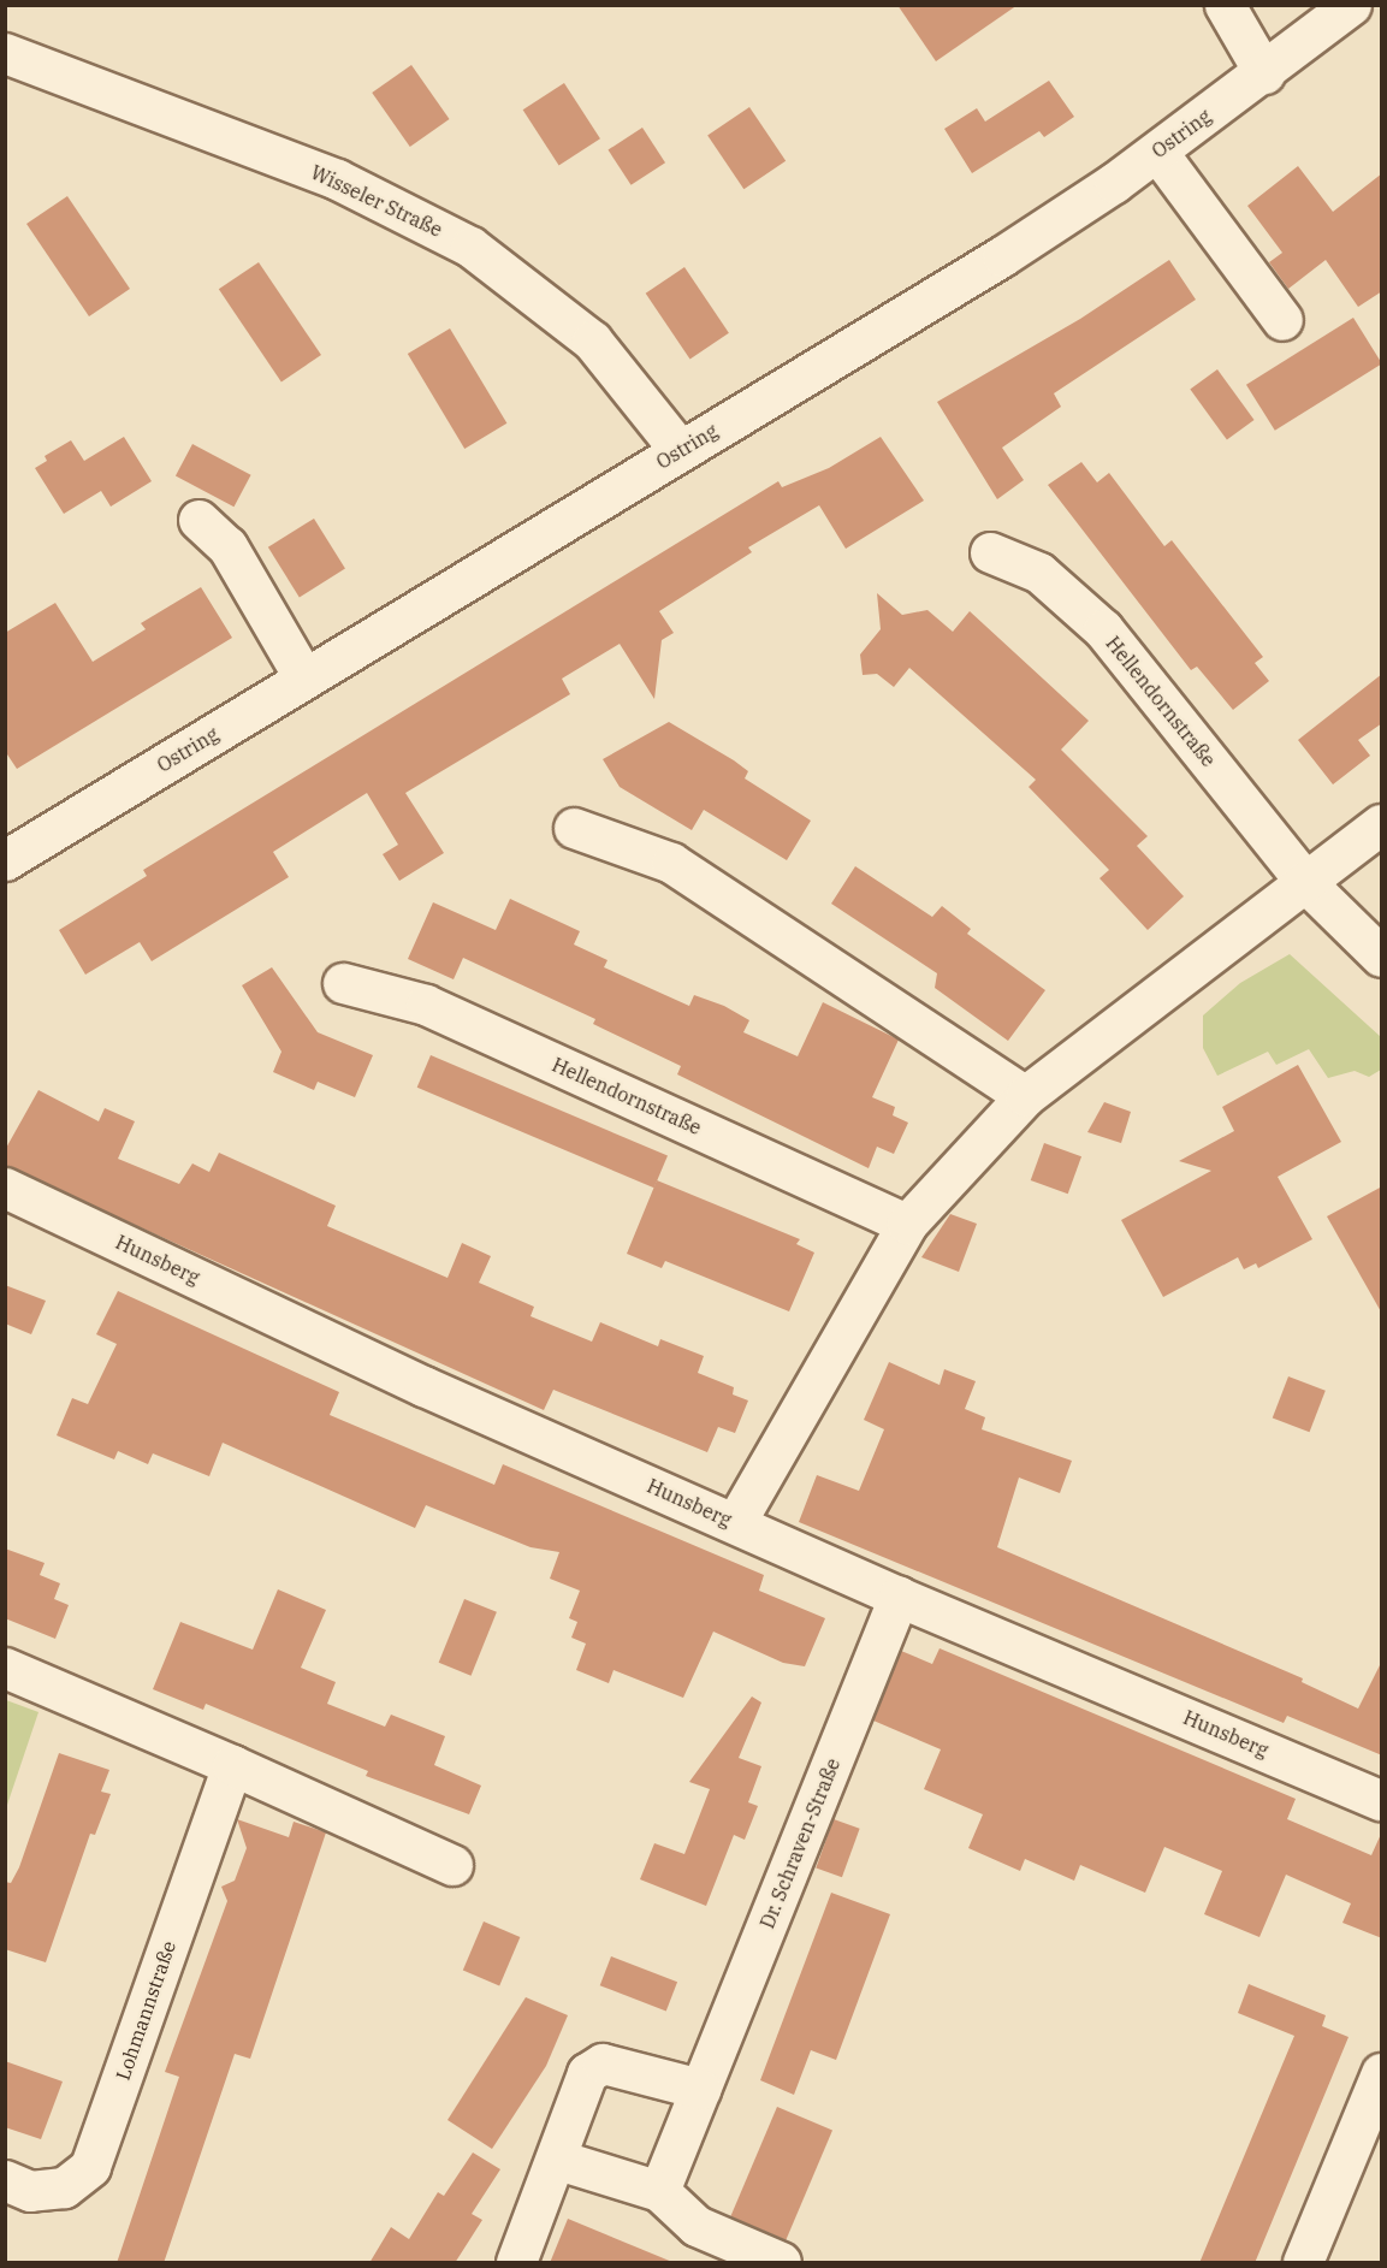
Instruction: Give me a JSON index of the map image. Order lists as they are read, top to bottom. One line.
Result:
{"streets":{"street":["Ostring","Wisseler Straße","Hellendornstraße","Hunsberg","Dr. Schraven-Straße","Lohmannstraße"]},"crossings":[["Ostring","Wisseler Straße"],["Hunsberg","Dr. Schraven-Straße"]]}
